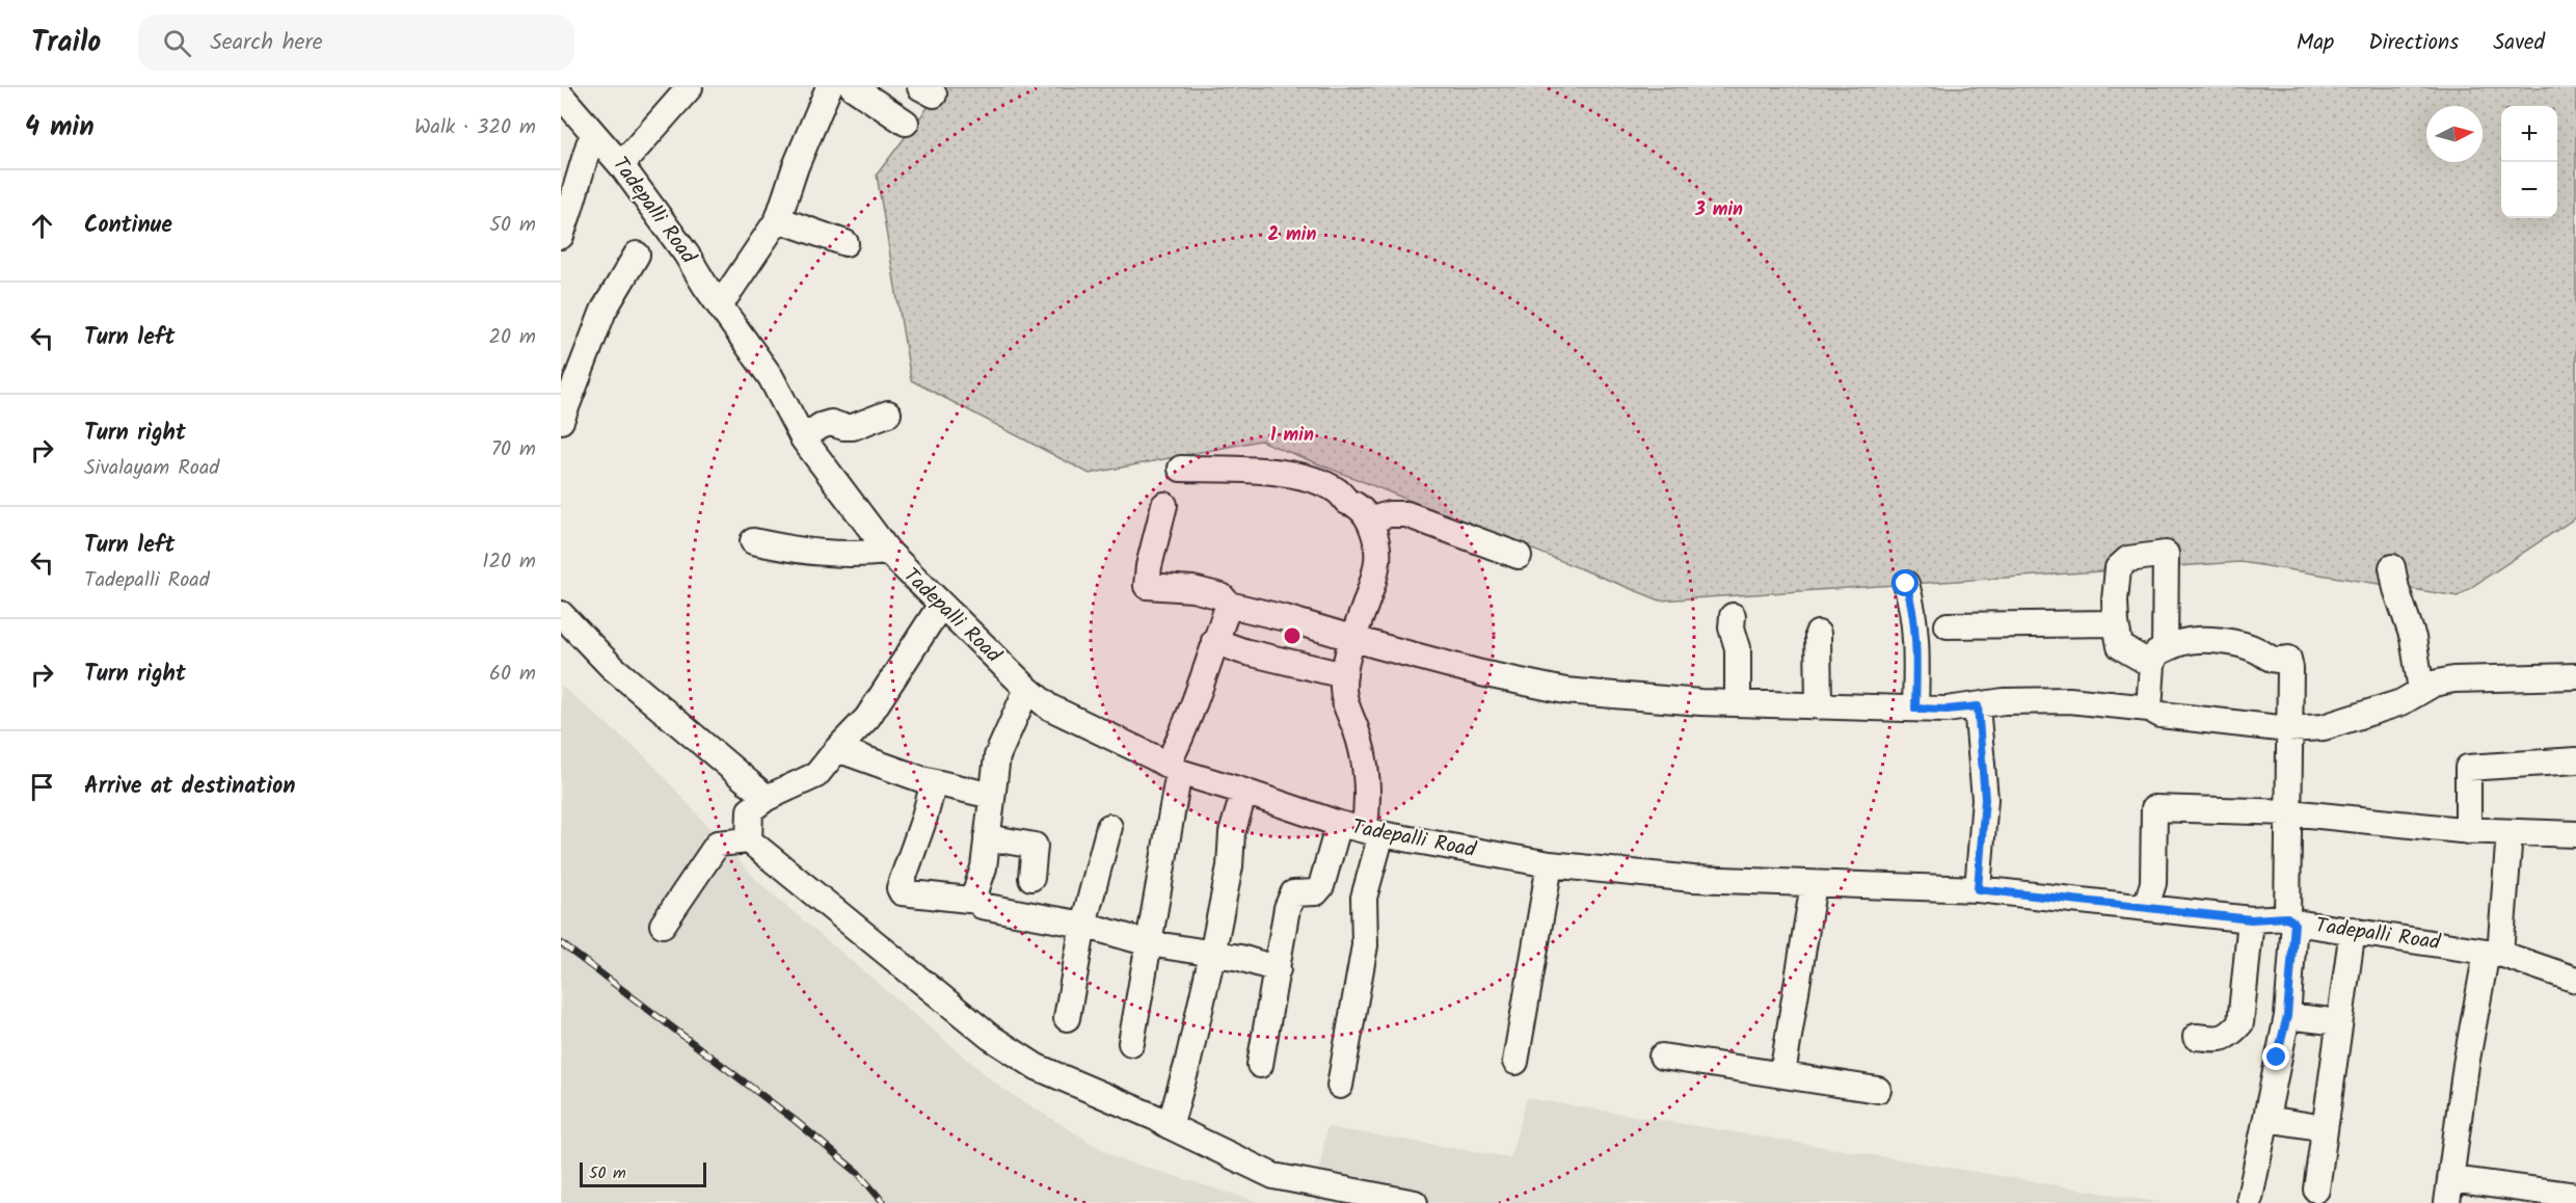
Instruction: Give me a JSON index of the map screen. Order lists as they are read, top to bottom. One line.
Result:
{"streets":{"street":["Tadepalli Road"]},"scale_bar":"50 m","north":"right","page":{"header":"Trailo","search":"Search here","nav":["Map","Directions","Saved"],"heading":["4 min","Walk · 320 m"],"map_buttons":["+","−"],"list":[["Continue","50 m"],["Turn left","20 m"],["Turn right","Sivalayam Road","70 m"],["Turn left","Tadepalli Road","120 m"],["Turn right","60 m"],"Arrive at destination"],"scale":"50 m"},"rings":["3 min","2 min","1 min"]}
